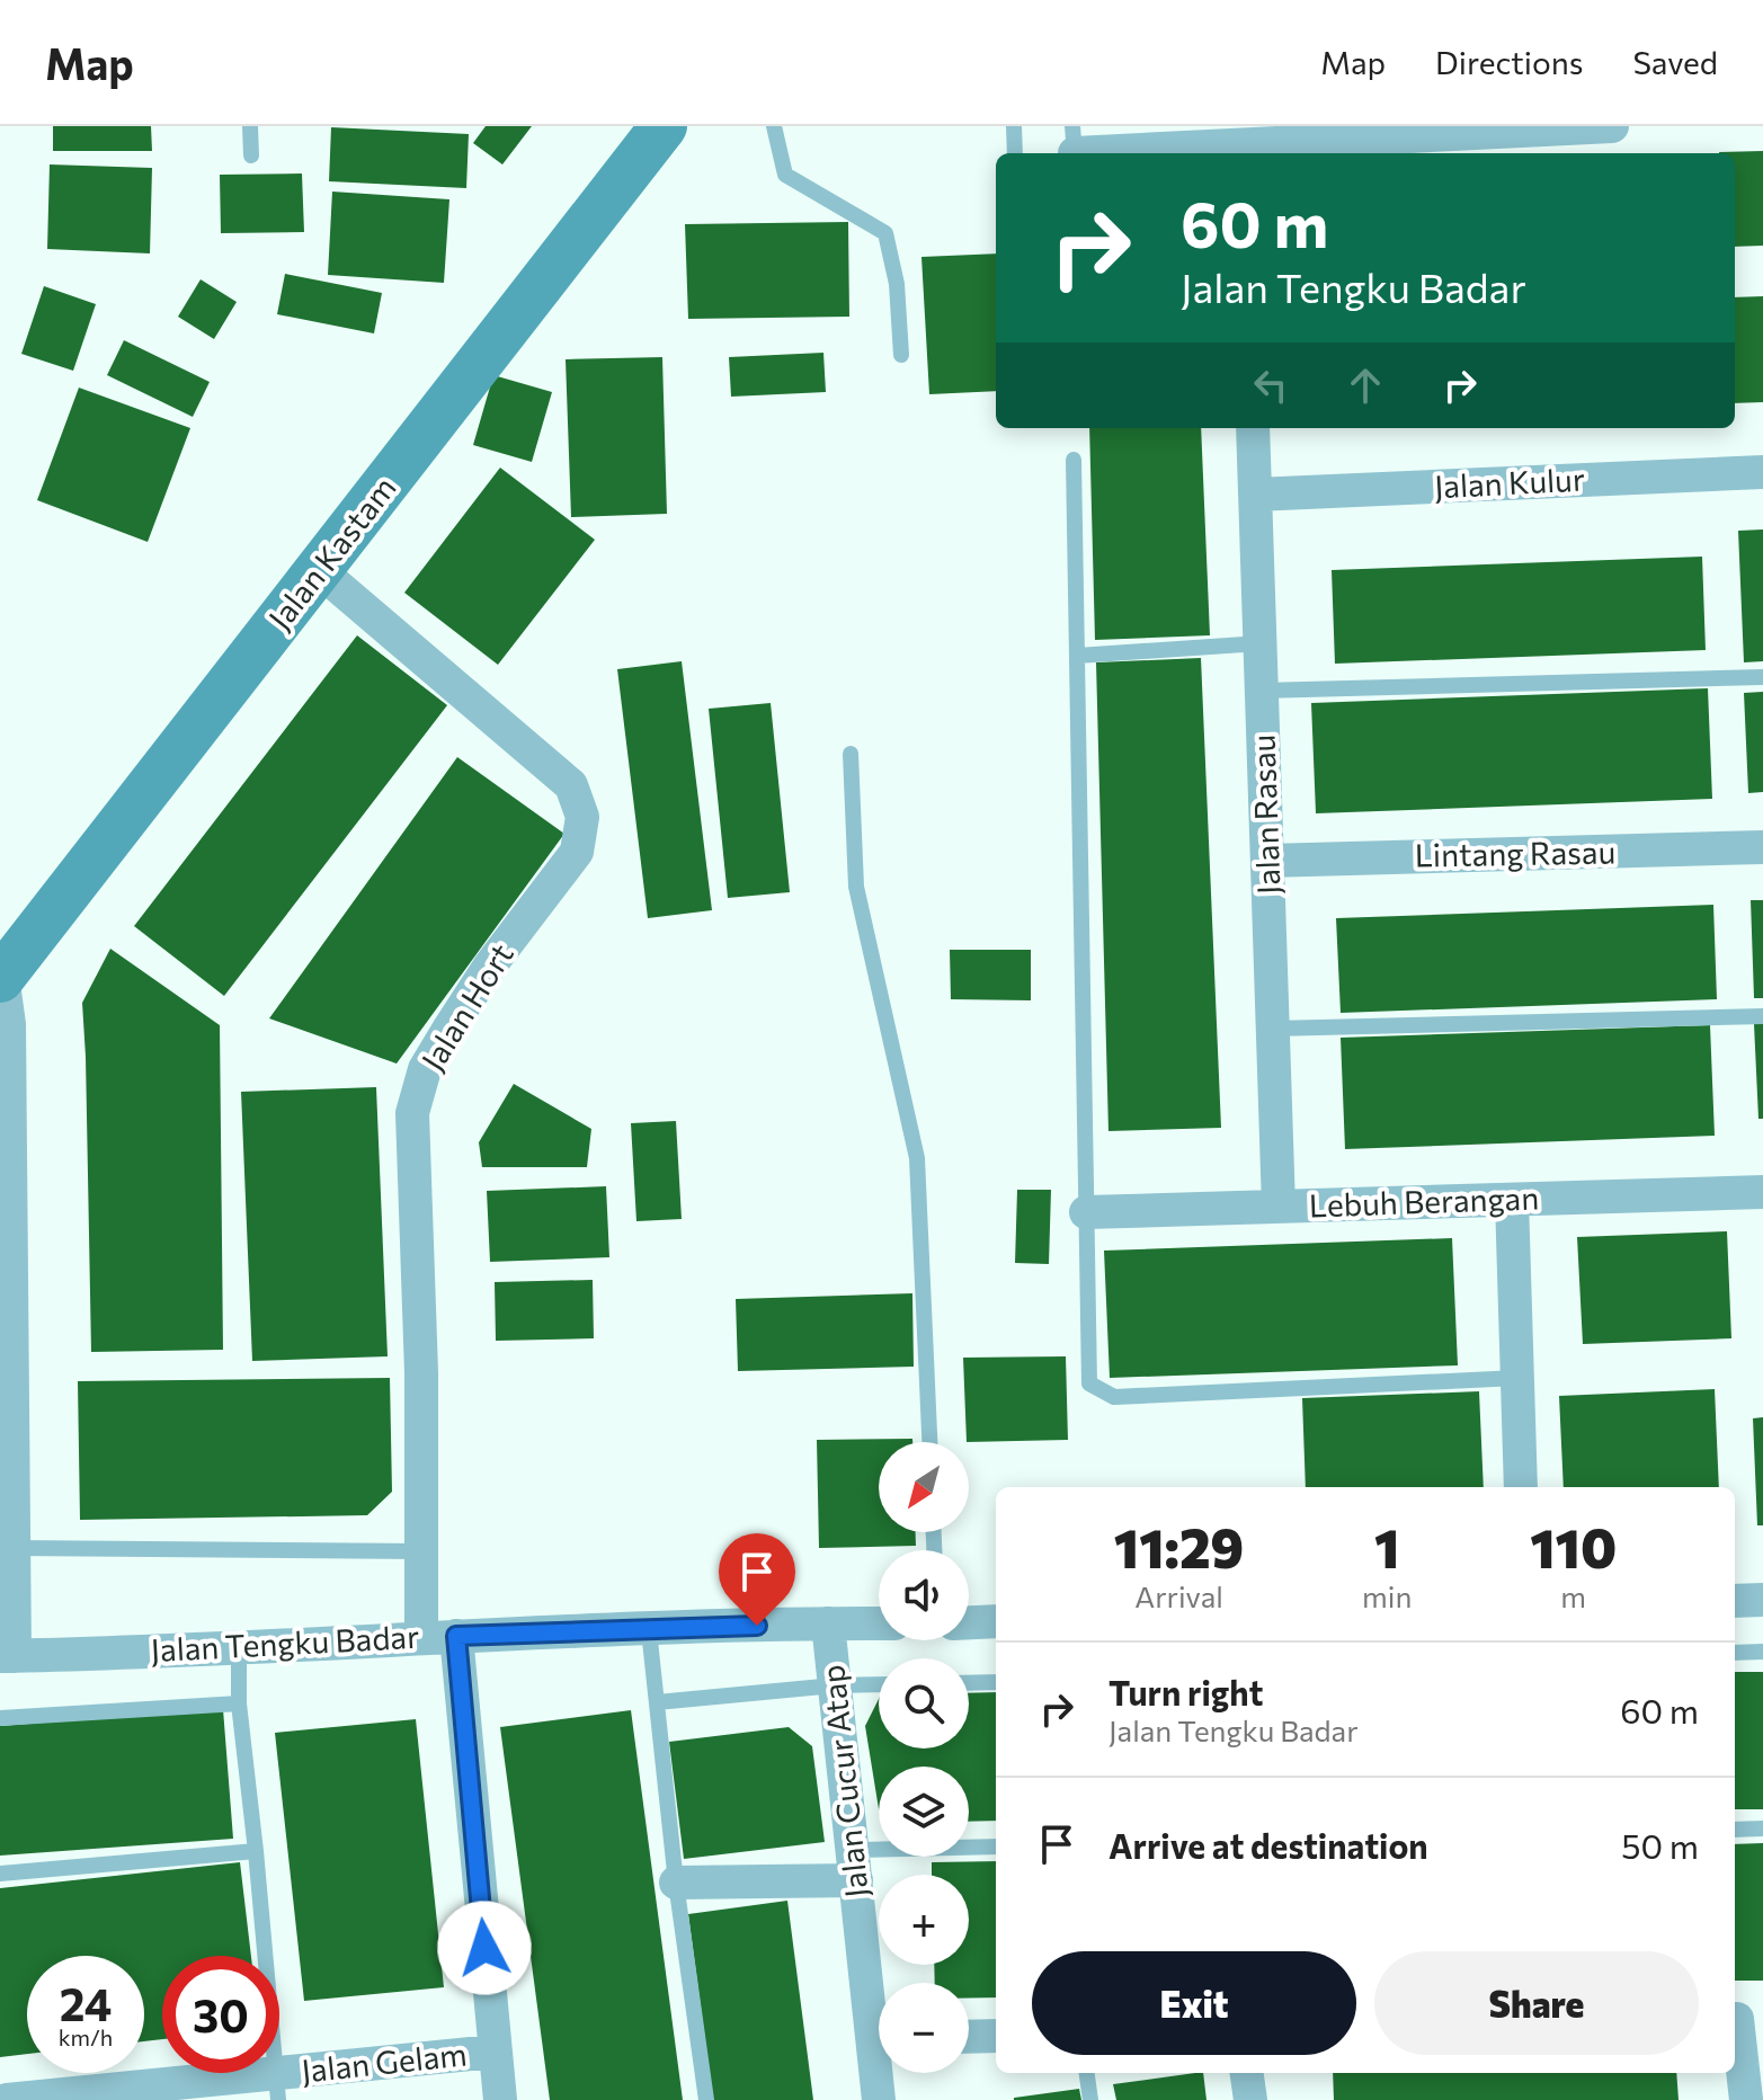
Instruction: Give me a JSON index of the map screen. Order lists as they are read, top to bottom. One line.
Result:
{"streets":{"street":["Jalan Kulur","Jalan Kastam","Jalan Rasau","Lintang Rasau","Jalan Hort","Lebuh Berangan","Jalan Tengku Badar","Jalan Cucur Atap","Jalan Gelam"]},"crossings":[["Jalan Kulur","Jalan Rasau"],["Jalan Kastam","Jalan Hort"],["Jalan Rasau","Lintang Rasau"],["Jalan Rasau","Lebuh Berangan"],["Jalan Hort","Jalan Tengku Badar"],["Jalan Tengku Badar","Jalan Cucur Atap"]],"north":"bottom left","page":{"header":"Map","nav":["Map","Directions","Saved"],"turn":["60 m","Jalan Tengku Badar"],"map_buttons":["+","−"],"eta":["11:29","Arrival","1","min","110","m"],"list":[{"name":"Turn right","note":"Jalan Tengku Badar","value":"60 m"},{"name":"Arrive at destination","value":"50 m"}],"buttons":["Exit","Share"],"speed":"24 km/h","limit":"30"}}
